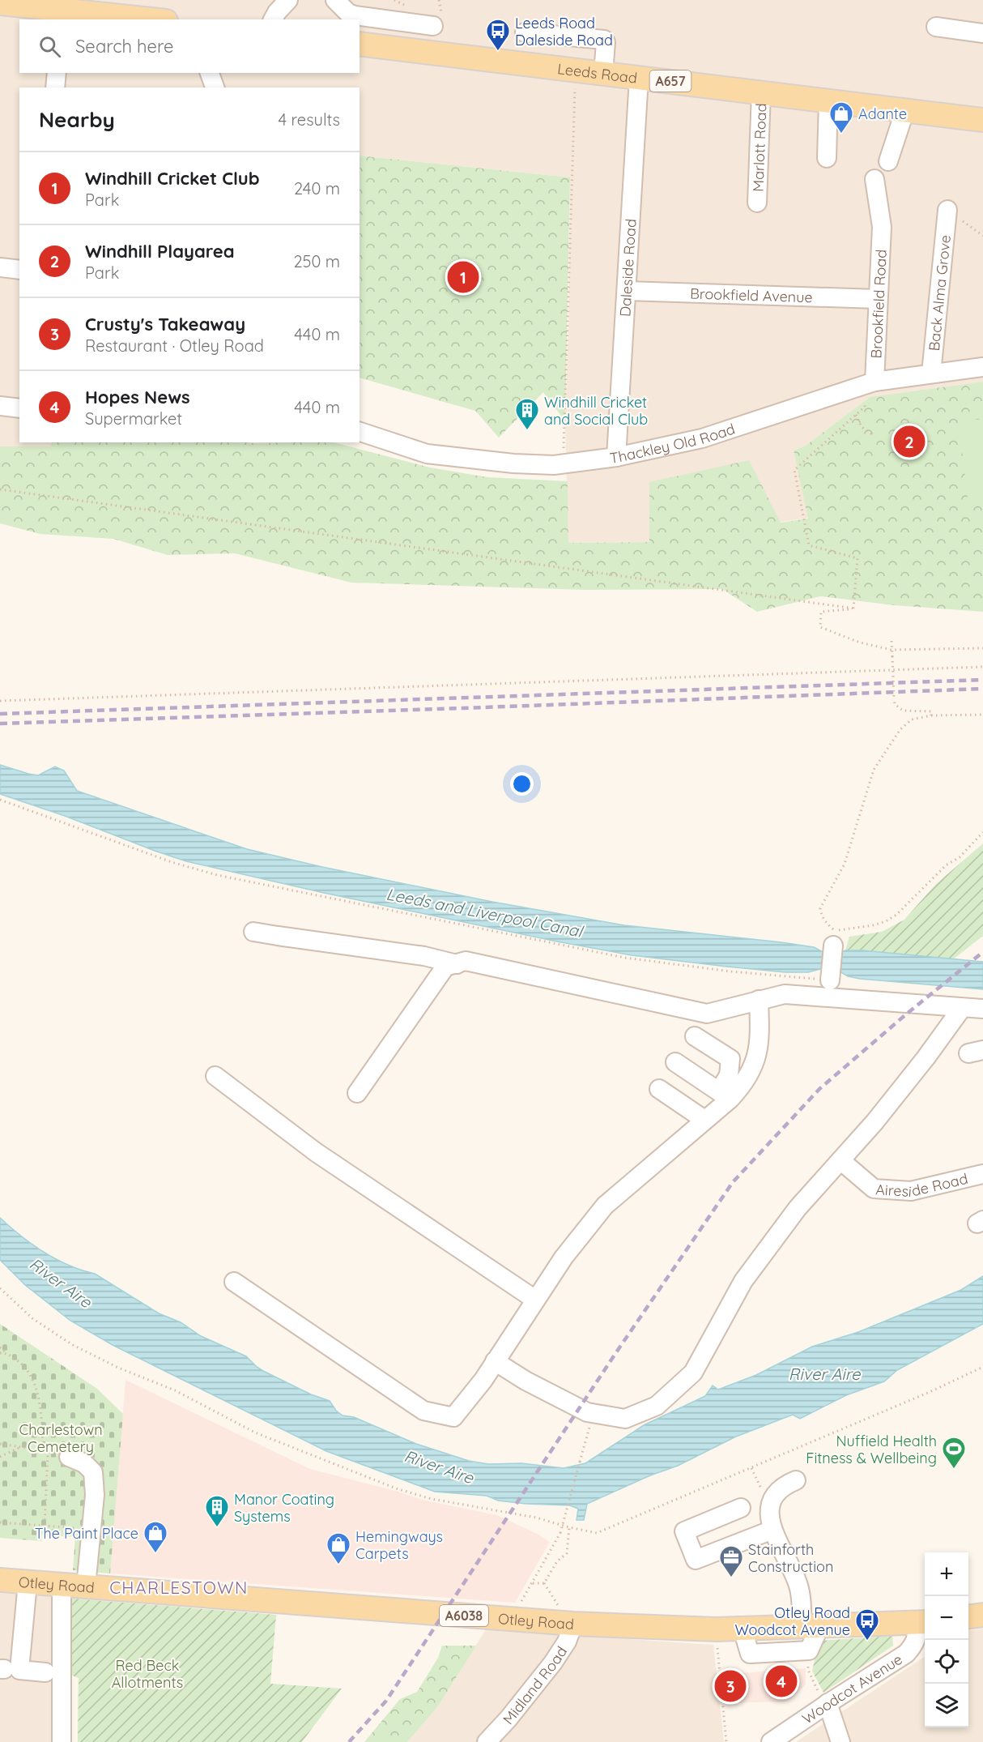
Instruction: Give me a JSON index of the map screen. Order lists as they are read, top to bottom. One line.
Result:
{"streets":{"main road":["Leeds Road","A657","Otley Road","A6038"],"street":["Marlott Road","Daleside Road","Back Alma Grove","Brookfield Avenue","Brookfield Road","Thackley Old Road","Aireside Road","Midland Road","Woodcot Avenue"]},"crossings":[["Leeds Road","Marlott Road"],["Leeds Road","Daleside Road"],["Daleside Road","Brookfield Avenue"],["Daleside Road","Thackley Old Road"],["Back Alma Grove","Thackley Old Road"],["Brookfield Avenue","Brookfield Road"],["Brookfield Road","Thackley Old Road"],["Otley Road","Midland Road"],["Otley Road","Woodcot Avenue"]],"districts":["CHARLESTOWN"],"water":["Leeds and Liverpool Canal","River Aire"],"parks":["Charlestown Cemetery","Red Beck Allotments"],"places":{"bus stop":["Leeds Road Daleside Road","Otley Road Woodcot Avenue"],"shop":["Adante","The Paint Place","Hemingways Carpets"],"building":["Windhill Cricket and Social Club","Manor Coating Systems"],"sports":["Nuffield Health Fitness & Wellbeing"],"office":["Stainforth Construction"]},"page":{"search":"Search here","heading":["Nearby","4 results"],"list":[{"mark":"1","name":"Windhill Cricket Club","note":"Park","value":"240 m"},{"mark":"2","name":"Windhill Playarea","note":"Park","value":"250 m"},{"mark":"3","name":"Crusty's Takeaway","note":"Restaurant · Otley Road","value":"440 m"},{"mark":"4","name":"Hopes News","note":"Supermarket","value":"440 m"}],"pins":["1","2","4","3"],"map_buttons":["+","−"]}}
